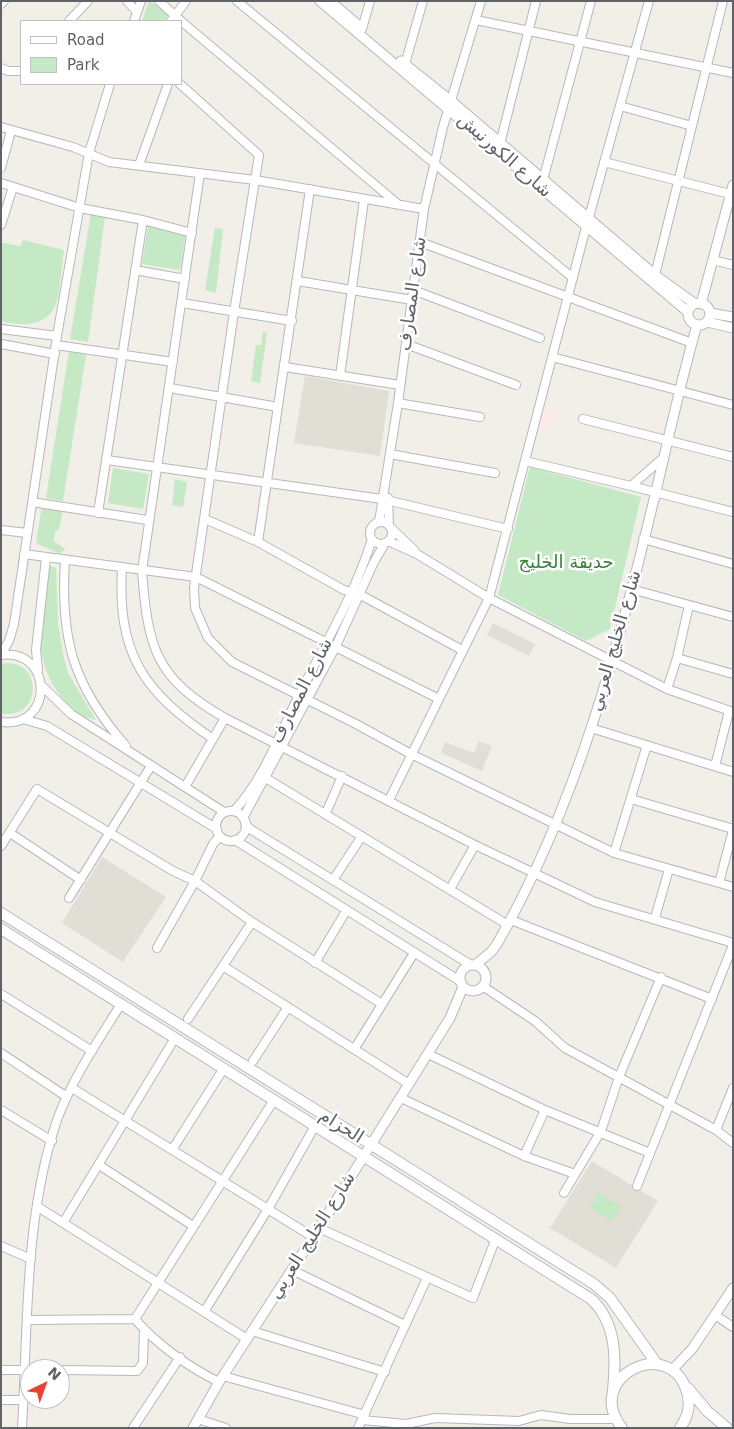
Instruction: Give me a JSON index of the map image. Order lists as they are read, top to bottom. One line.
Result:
{"streets":{"main road":["الحزام"],"street":["شارع الكورنيش","شارع المصارف","شارع الخليج العربي"]},"crossings":[["شارع الكورنيش","شارع المصارف"],["شارع الكورنيش","شارع الخليج العربي"],["شارع الخليج العربي","الحزام"]],"parks":["حديقة الخليج"],"legend":["Road","Park"],"north":"top right"}
